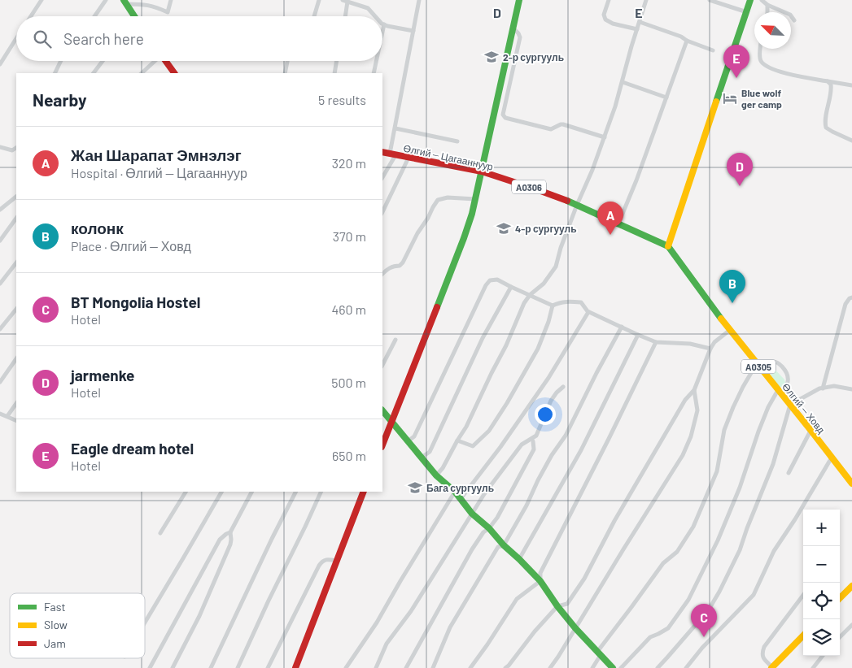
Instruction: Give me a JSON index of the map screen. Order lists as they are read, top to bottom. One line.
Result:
{"streets":{"main road":["Өлгий — Цагааннуур","A0306","A0305","Өлгий — Ховд"]},"crossings":[["Өлгий — Цагааннуур","Өлгий — Ховд"]],"places":{"school or university":["2-р сургууль","4-р сургууль","Бага сургууль"],"hotel":["Blue wolf ger camp"]},"legend":["Fast","Slow","Jam"],"north":"top left","page":{"search":"Search here","pins":["E","D","A","B","C"],"heading":["Nearby","5 results"],"list":[{"mark":"A","name":"Жан Шарапат Эмнэлэг","note":"Hospital · Өлгий — Цагааннуур","value":"320 m"},{"mark":"B","name":"колонк","note":"Place · Өлгий — Ховд","value":"370 m"},{"mark":"C","name":"BT Mongolia Hostel","note":"Hotel","value":"460 m"},{"mark":"D","name":"jarmenke","note":"Hotel","value":"500 m"},{"mark":"E","name":"Eagle dream hotel","note":"Hotel","value":"650 m"}],"map_buttons":["+","−"]},"grid":{"columns":["D","E"]}}
